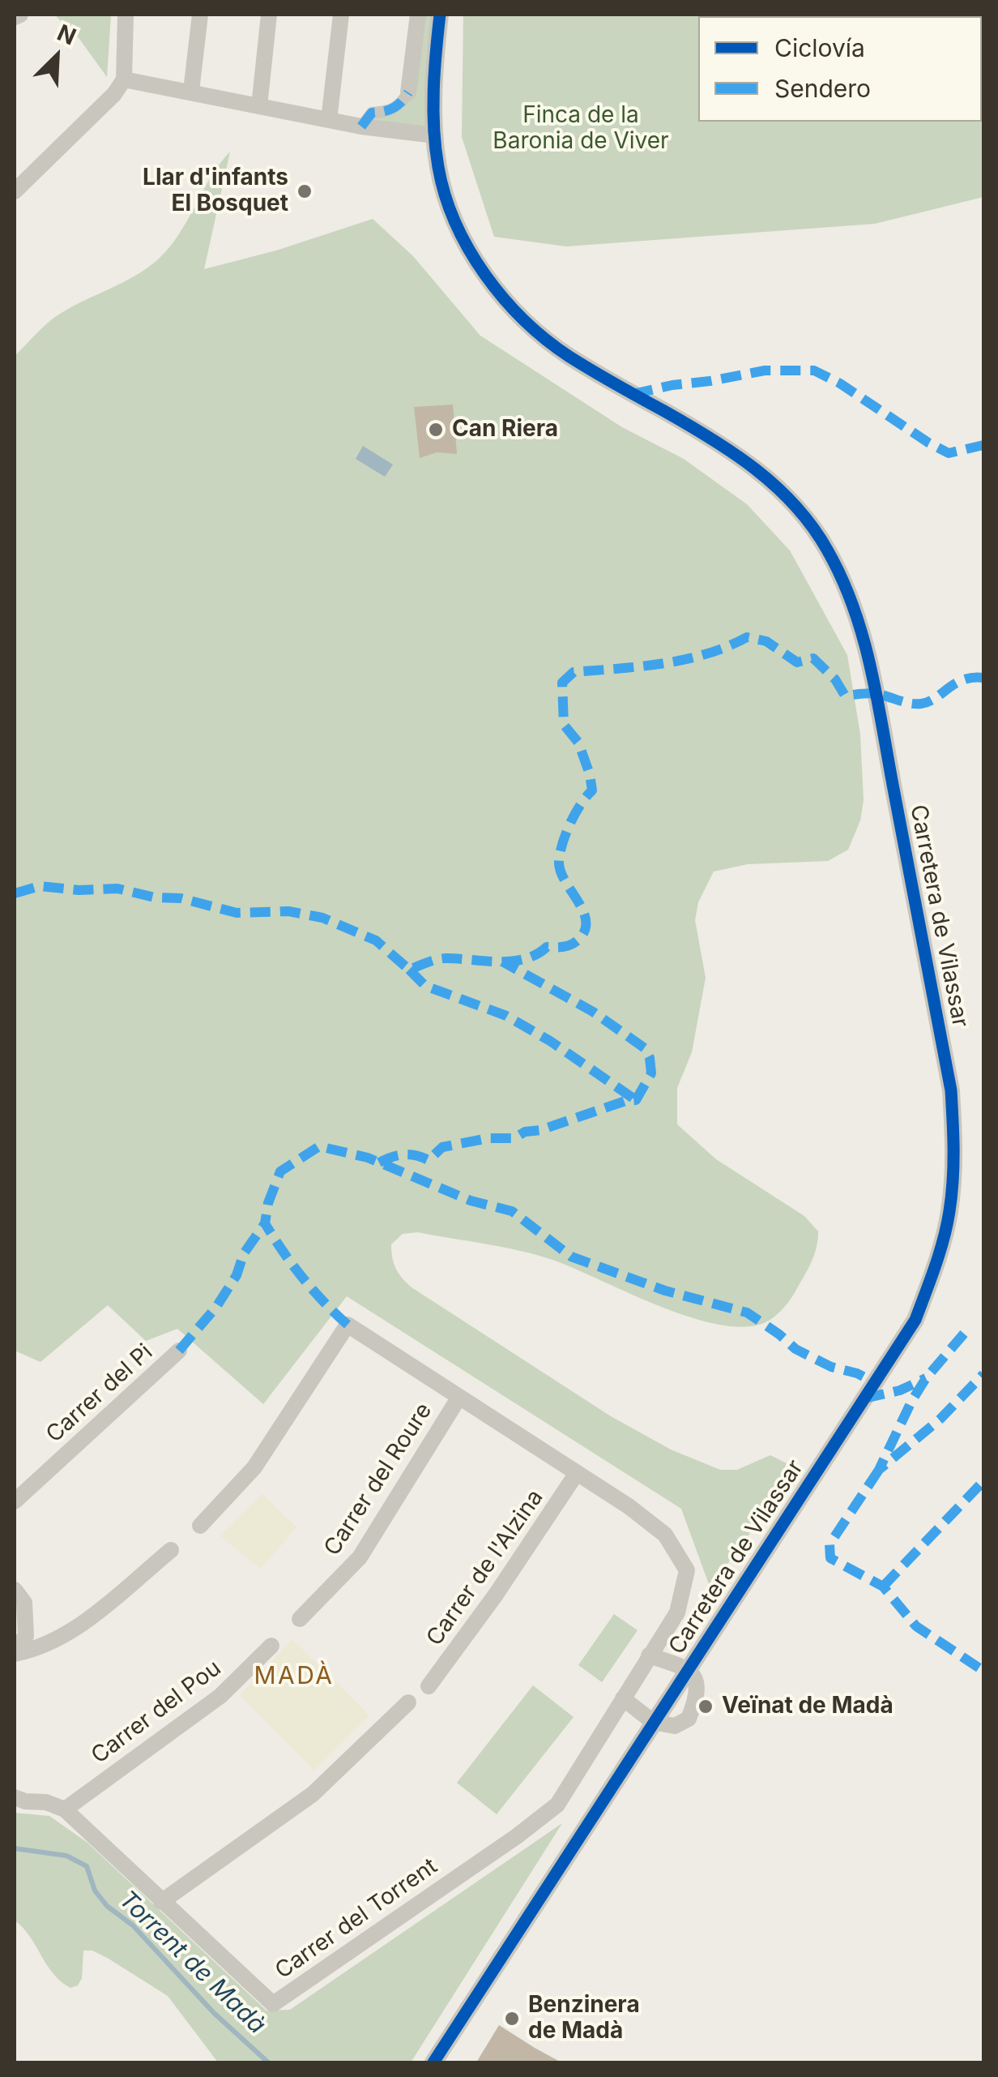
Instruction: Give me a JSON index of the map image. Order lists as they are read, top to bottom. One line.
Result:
{"streets":{"street":["Carretera de Vilassar","Carrer del Pi","Carrer del Roure","Carrer de l'Alzina","Carrer del Pou","Carrer del Torrent"]},"crossings":[["Carrer del Roure","Carrer del Torrent"],["Carrer de l'Alzina","Carrer del Torrent"],["Carrer del Pou","Carrer del Torrent"]],"districts":["MADÀ"],"water":["Torrent de Madà"],"parks":["Finca de la Baronia de Viver"],"places":["Llar d'infants El Bosquet","Can Riera","Veïnat de Madà","Benzinera de Madà"],"legend":["Ciclovía","Sendero"],"north":"top right"}
